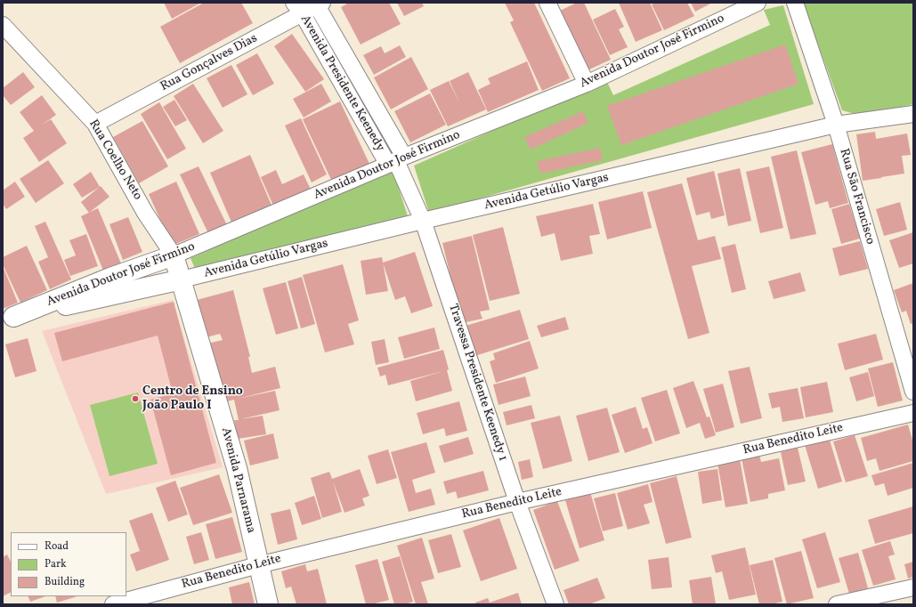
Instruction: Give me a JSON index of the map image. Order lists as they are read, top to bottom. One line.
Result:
{"streets":{"street":["Avenida Doutor José Firmino","Rua Gonçalves Dias","Avenida Presidente Keenedy","Rua Coelho Neto","Avenida Getúlio Vargas","Rua São Francisco","Travessa Presidente Keenedy 1","Rua Benedito Leite","Avenida Parnarama"]},"crossings":[["Avenida Doutor José Firmino","Avenida Presidente Keenedy"],["Avenida Doutor José Firmino","Rua Coelho Neto"],["Avenida Doutor José Firmino","Avenida Getúlio Vargas"],["Avenida Doutor José Firmino","Travessa Presidente Keenedy 1"],["Avenida Doutor José Firmino","Avenida Parnarama"],["Rua Gonçalves Dias","Avenida Presidente Keenedy"],["Rua Gonçalves Dias","Rua Coelho Neto"],["Avenida Presidente Keenedy","Travessa Presidente Keenedy 1"],["Rua Coelho Neto","Avenida Parnarama"],["Avenida Getúlio Vargas","Rua São Francisco"],["Avenida Getúlio Vargas","Travessa Presidente Keenedy 1"],["Avenida Getúlio Vargas","Avenida Parnarama"],["Travessa Presidente Keenedy 1","Rua Benedito Leite"],["Rua Benedito Leite","Avenida Parnarama"]],"places":["Centro de Ensino João Paulo I"],"legend":["Road","Park","Building"]}
